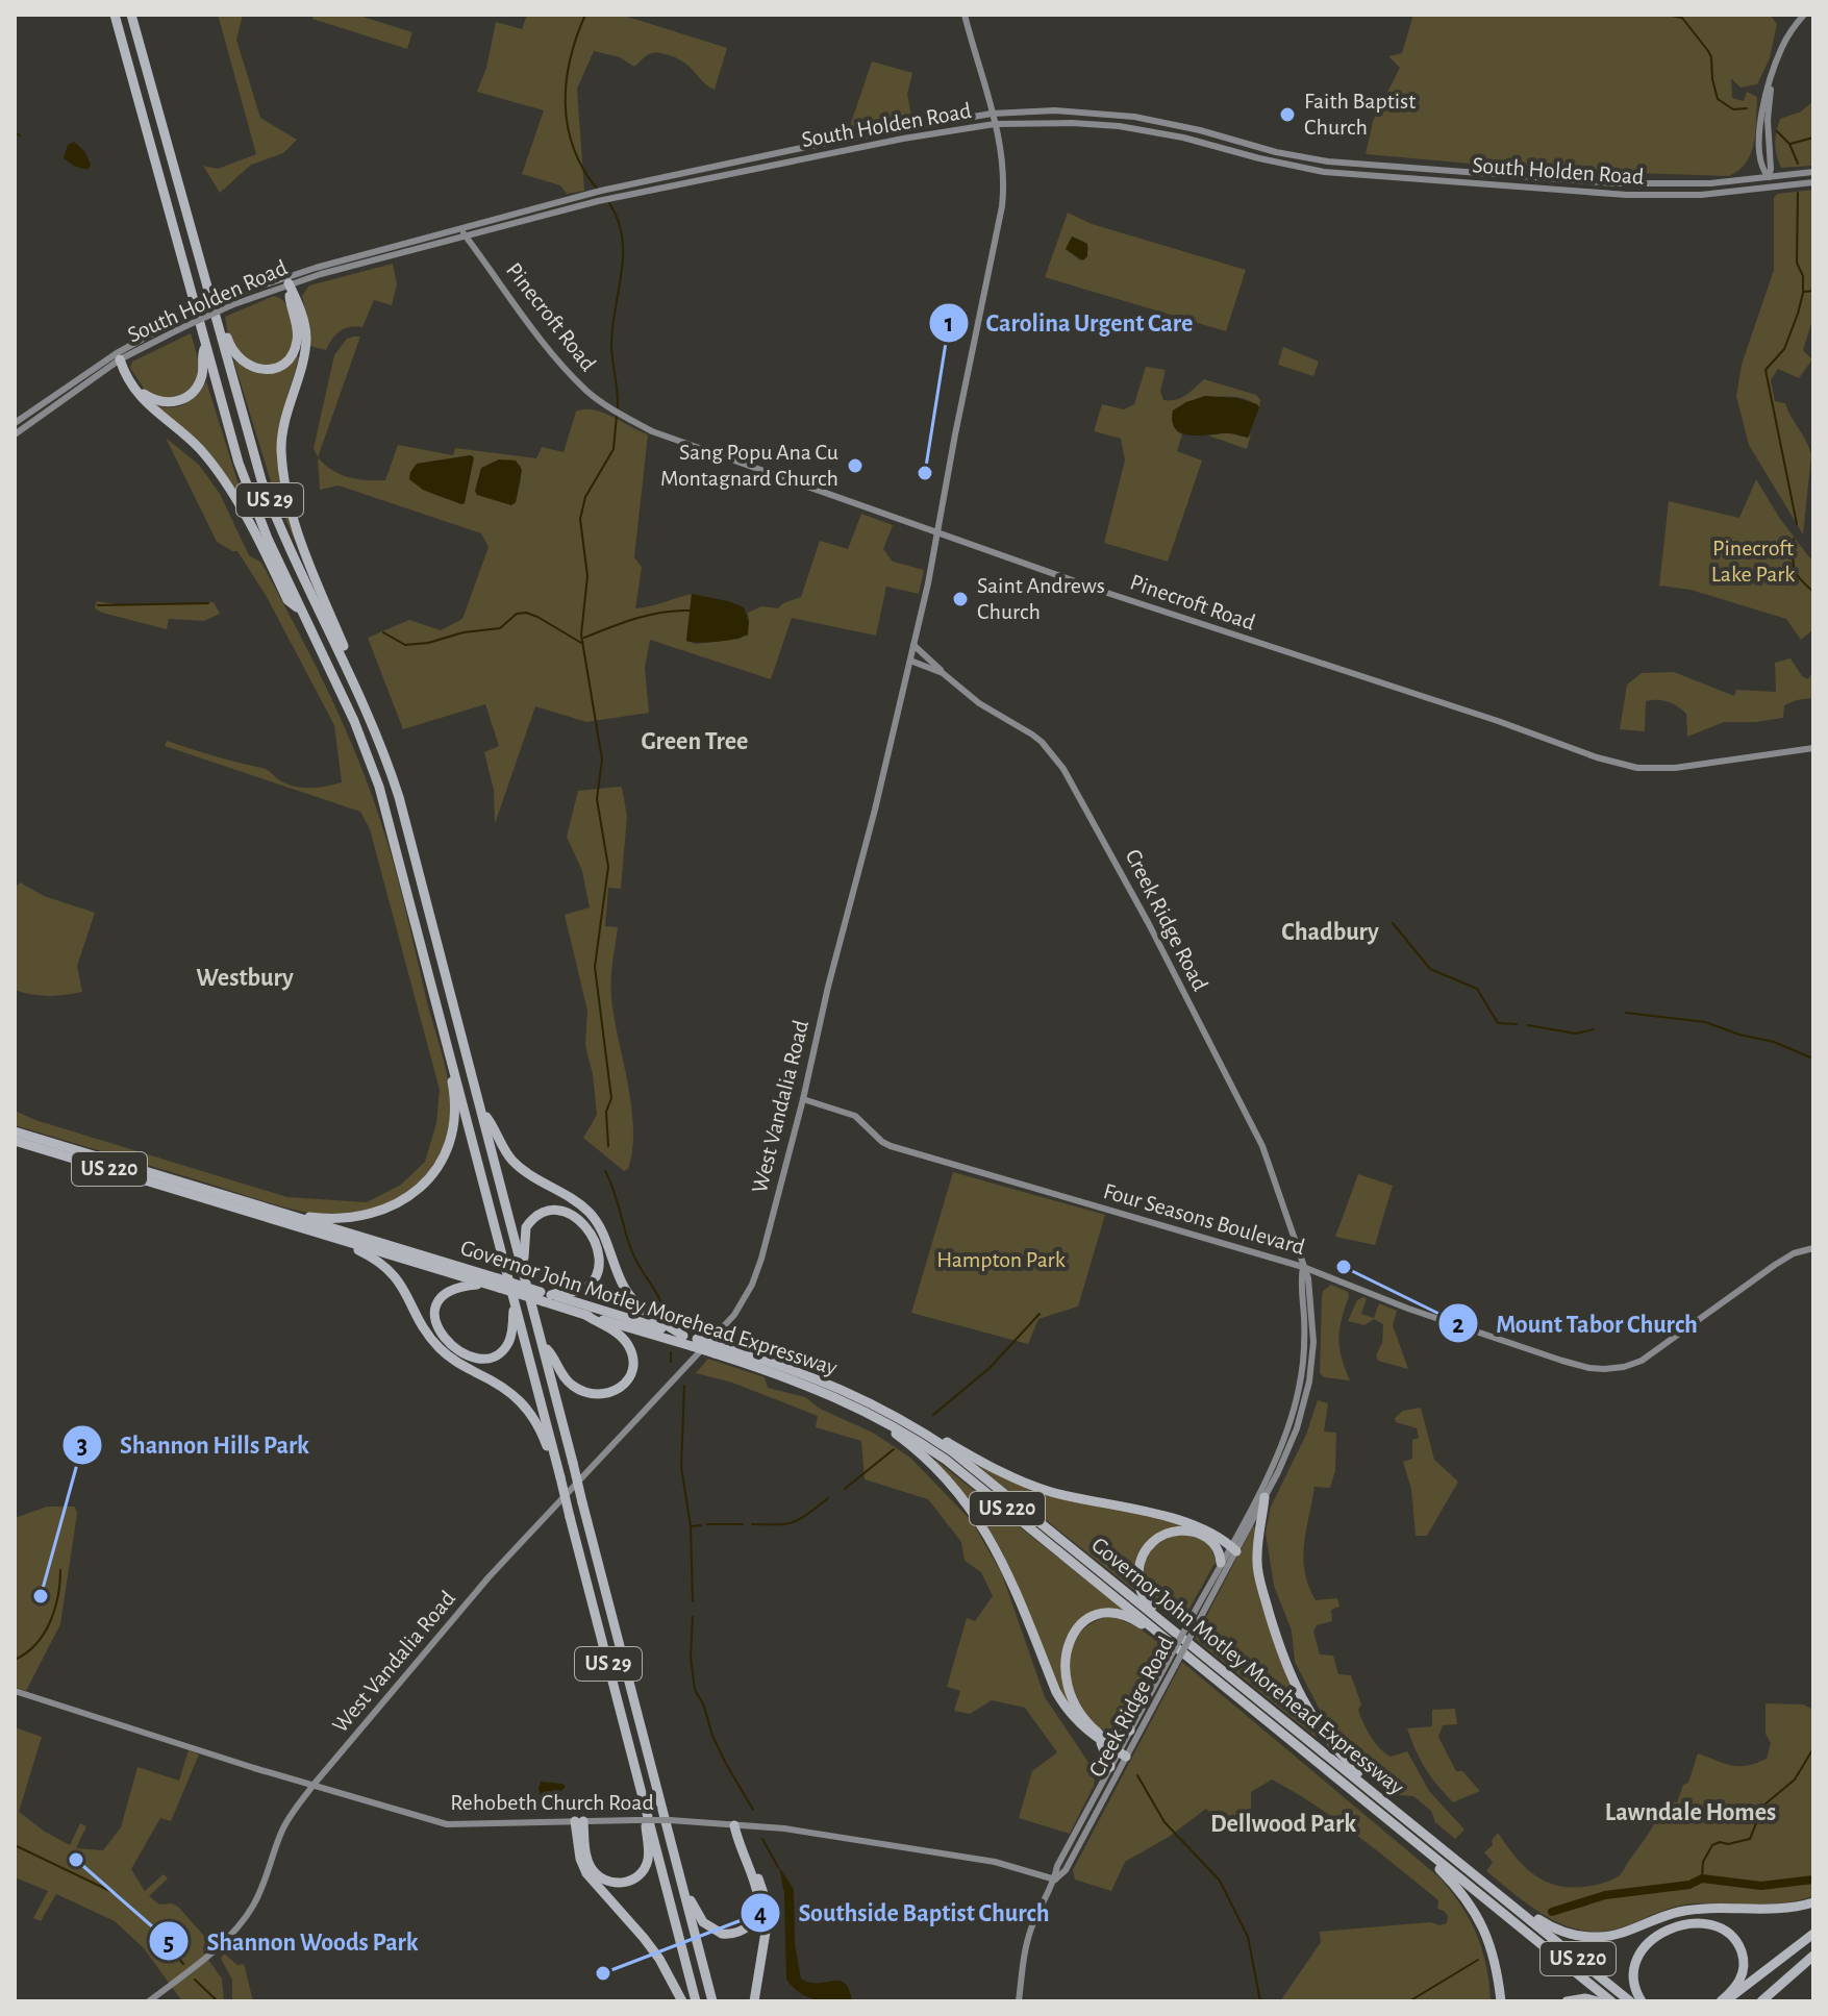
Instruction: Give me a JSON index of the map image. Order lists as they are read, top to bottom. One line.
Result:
{"streets":{"highway":["US 29","US 220","Governor John Motley Morehead Expressway"],"main road":["South Holden Road","Pinecroft Road","Creek Ridge Road","West Vandalia Road","Four Seasons Boulevard","Rehobeth Church Road"]},"crossings":[["South Holden Road","Pinecroft Road"],["South Holden Road","West Vandalia Road"],["Pinecroft Road","West Vandalia Road"],["Creek Ridge Road","West Vandalia Road"],["Creek Ridge Road","Four Seasons Boulevard"],["Creek Ridge Road","Rehobeth Church Road"],["West Vandalia Road","Four Seasons Boulevard"],["West Vandalia Road","Rehobeth Church Road"],["US 220","Governor John Motley Morehead Expressway"]],"districts":["Green Tree","Chadbury","Westbury","Lawndale Homes","Dellwood Park"],"parks":["Pinecroft Lake Park","Hampton Park"],"places":["Faith Baptist Church","Sang Popu Ana Cu Montagnard Church","Carolina Urgent Care","Saint Andrews Church","Mount Tabor Church","Shannon Hills Park","Shannon Woods Park","Southside Baptist Church"]}
